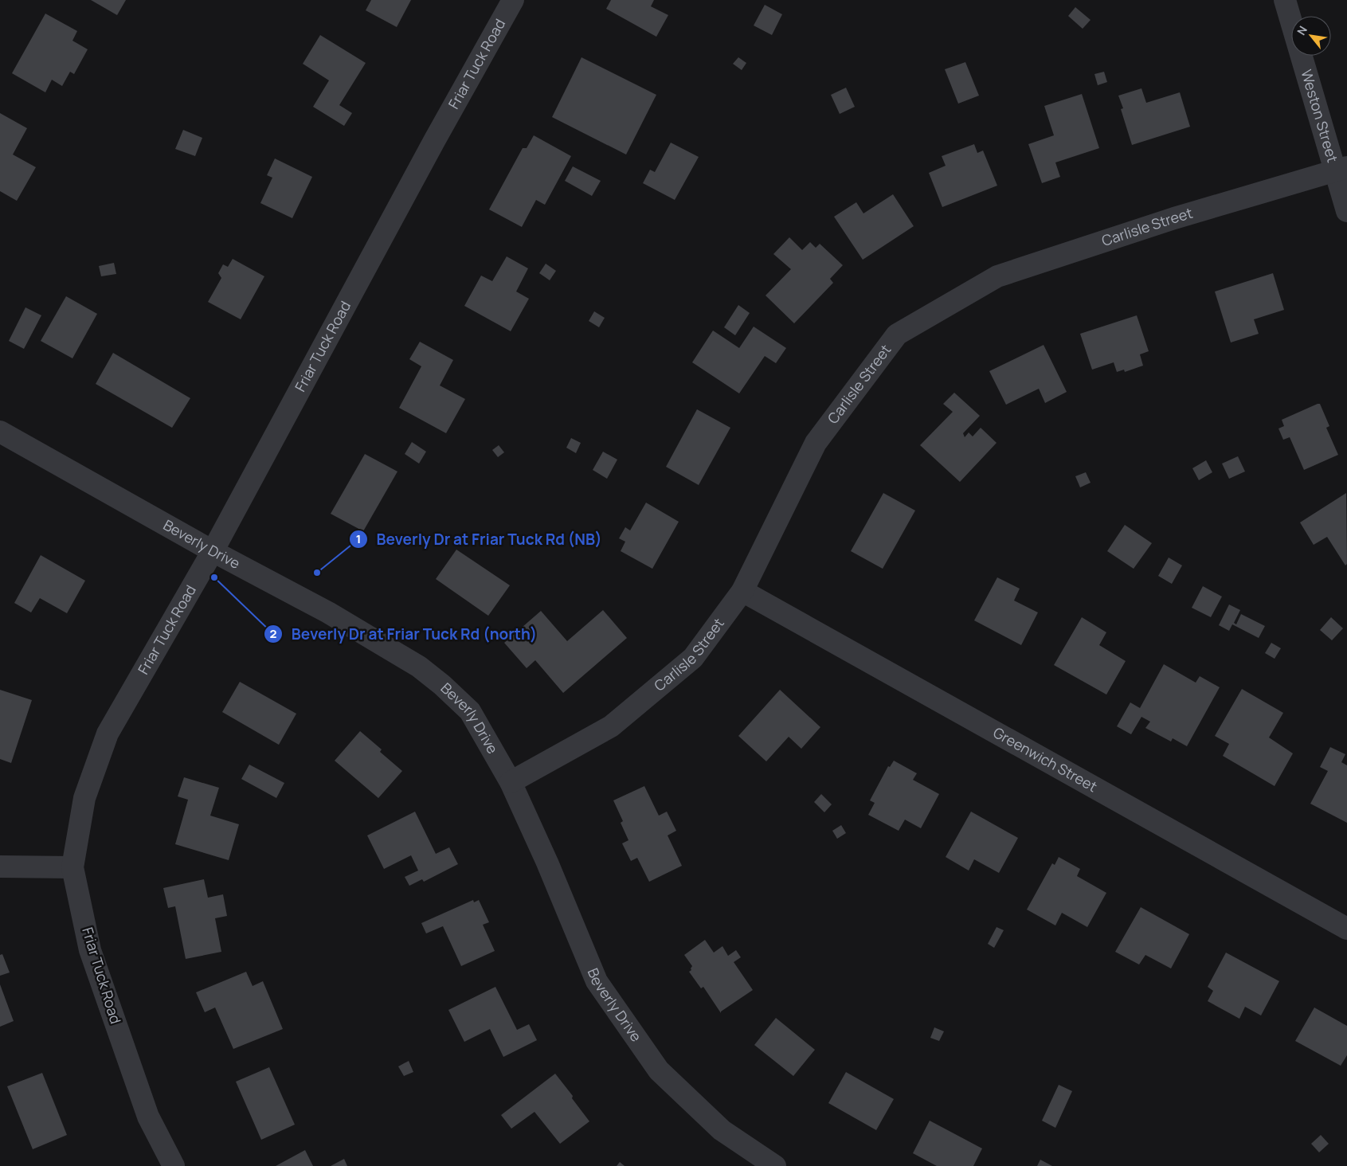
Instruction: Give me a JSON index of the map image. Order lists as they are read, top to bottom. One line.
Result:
{"streets":{"street":["Friar Tuck Road","Weston Street","Carlisle Street","Beverly Drive","Greenwich Street"]},"crossings":[["Friar Tuck Road","Beverly Drive"],["Weston Street","Carlisle Street"],["Carlisle Street","Beverly Drive"],["Carlisle Street","Greenwich Street"]],"places":["Beverly Dr at Friar Tuck Rd (NB)","Beverly Dr at Friar Tuck Rd (north)"],"north":"top left"}
